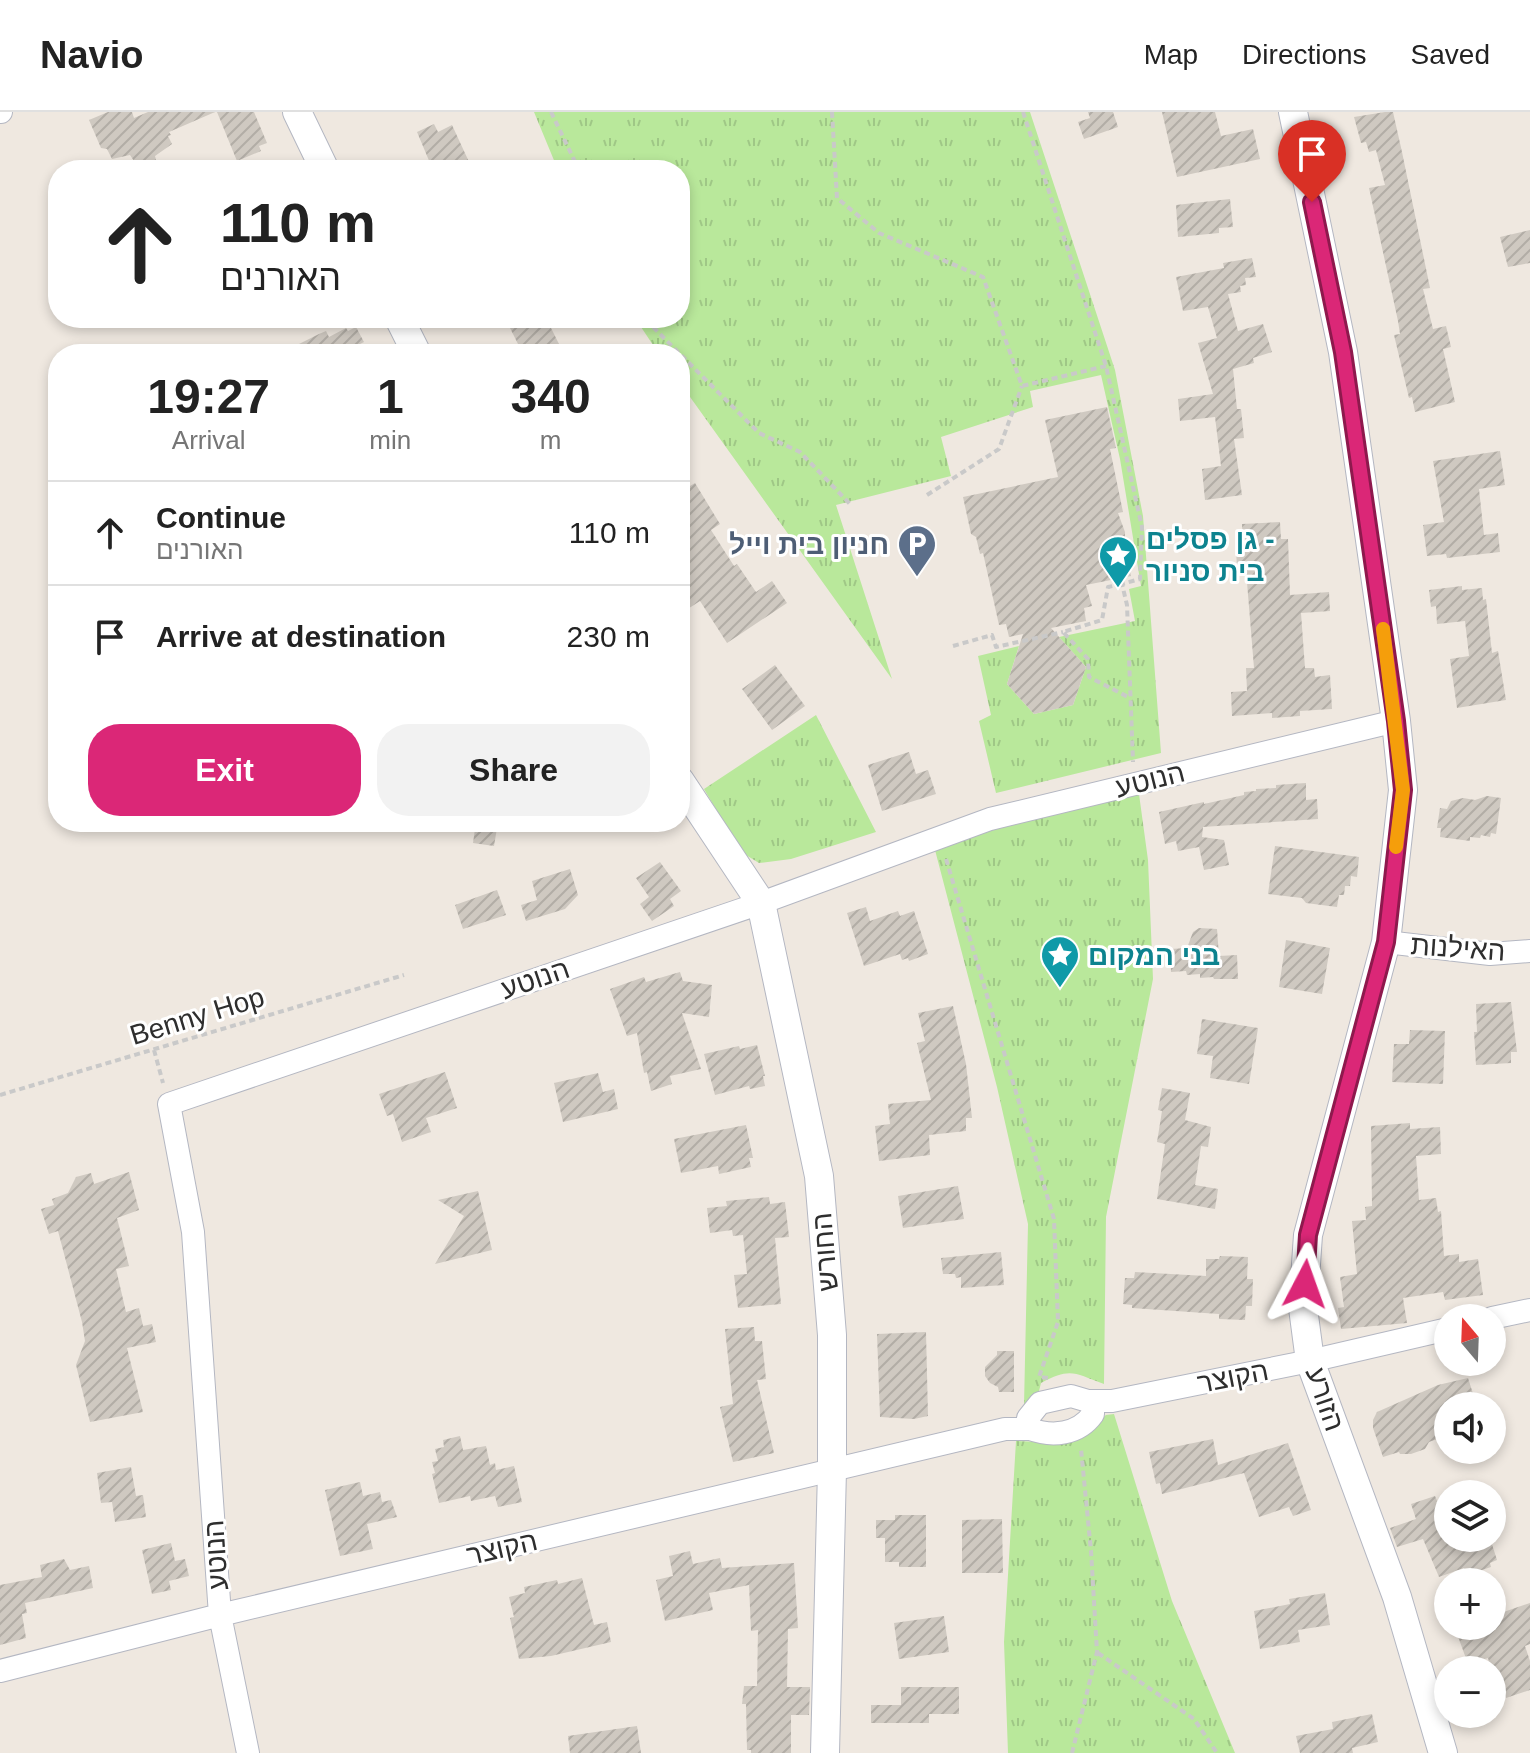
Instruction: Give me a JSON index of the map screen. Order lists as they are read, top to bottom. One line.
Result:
{"streets":{"street":["הנוטע","האילנות","החורש","הקוצר","הזורע"],"path":["Benny Hop"]},"crossings":[["הנוטע","החורש"],["הנוטע","הקוצר"],["הנוטע","הזורע"],["האילנות","הזורע"],["החורש","הקוצר"],["הקוצר","הזורע"]],"places":{"parking":["חניון בית וייל"],"place":["גן פסלים - בית סניור","בני המקום"]},"north":"top","page":{"header":"Navio","nav":["Map","Directions","Saved"],"turn":["110 m","האורנים"],"eta":["19:27","Arrival","1","min","340","m"],"list":[{"name":"Continue","note":"האורנים","value":"110 m"},{"name":"Arrive at destination","value":"230 m"}],"buttons":["Exit","Share"],"map_buttons":["+","−"]}}
